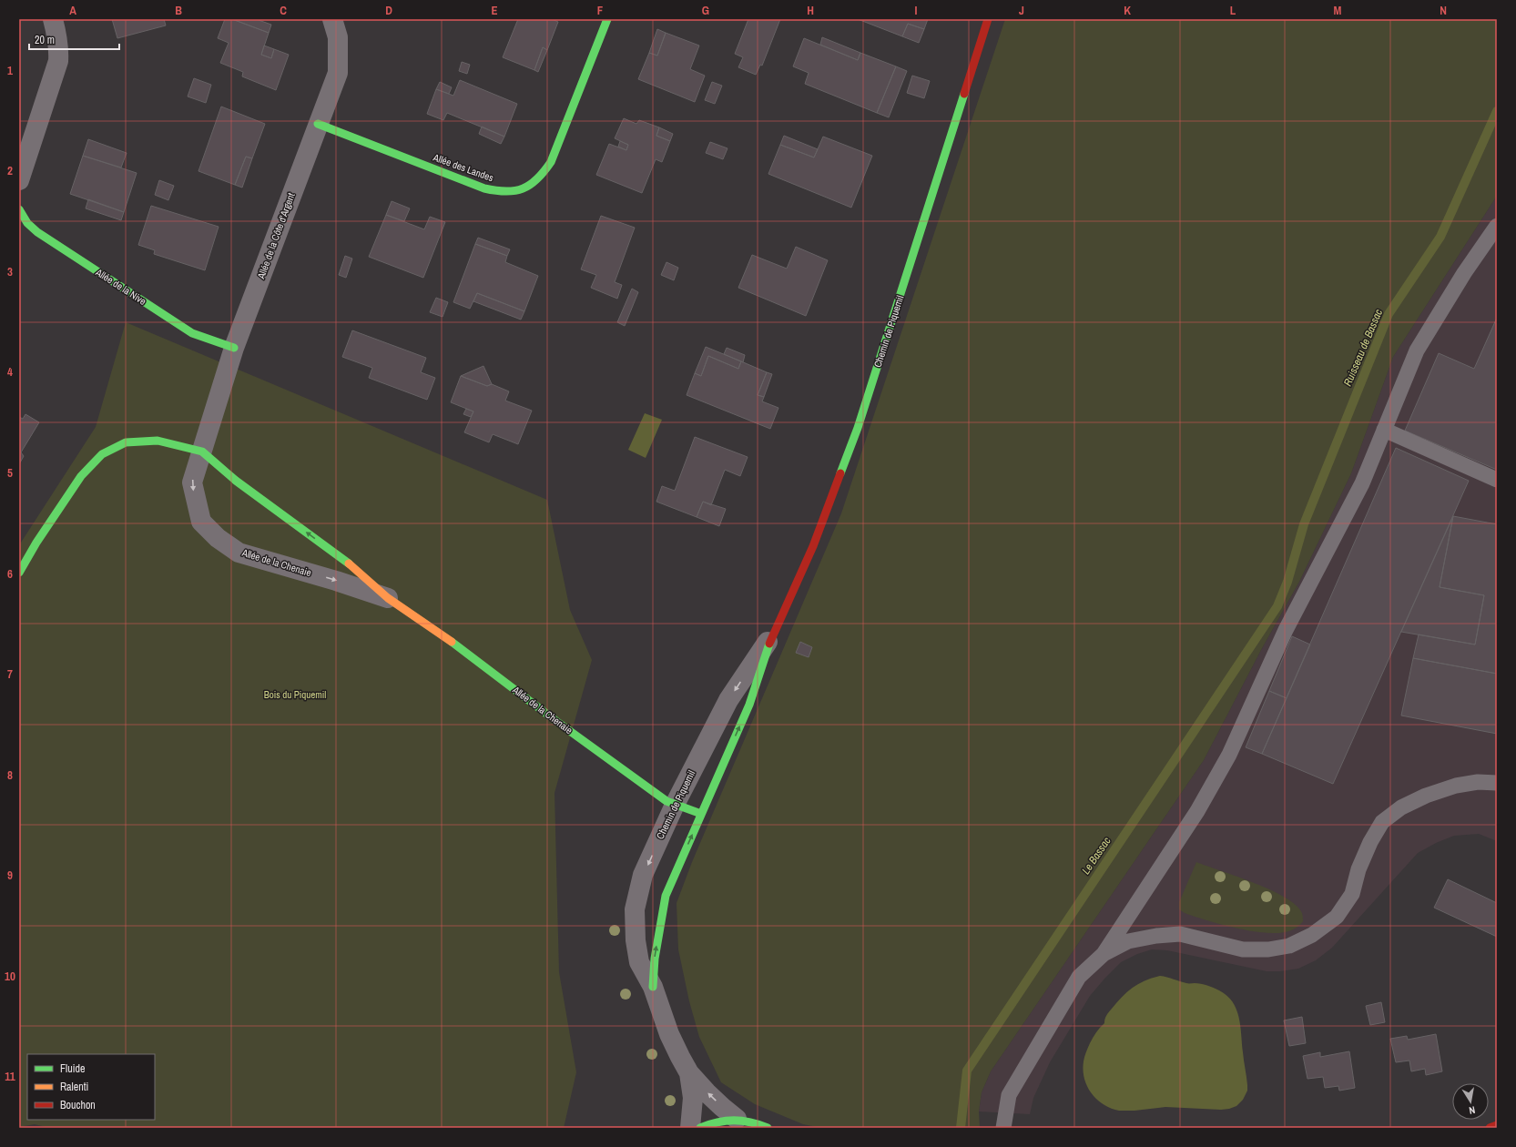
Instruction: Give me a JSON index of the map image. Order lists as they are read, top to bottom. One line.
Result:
{"streets":{"street":["Allée des Landes","Allée de la Côte d'Argent","Allée de la Nive","Chemin de Piquemil","Allée de la Chenaie"]},"crossings":[["Allée des Landes","Allée de la Côte d'Argent"],["Allée de la Côte d'Argent","Allée de la Nive"],["Allée de la Côte d'Argent","Allée de la Chenaie"],["Chemin de Piquemil","Allée de la Chenaie"]],"water":["Ruisseau de Bassac","Le Bassac"],"parks":["Bois du Piquemil"],"legend":["Fluide","Ralenti","Bouchon"],"scale_bar":"20 m","north":"bottom","grid":{"columns":["A","B","C","D","E","F","G","H","I","J","K","L","M","N"],"rows":["1","2","3","4","5","6","7","8","9","10","11"]}}
